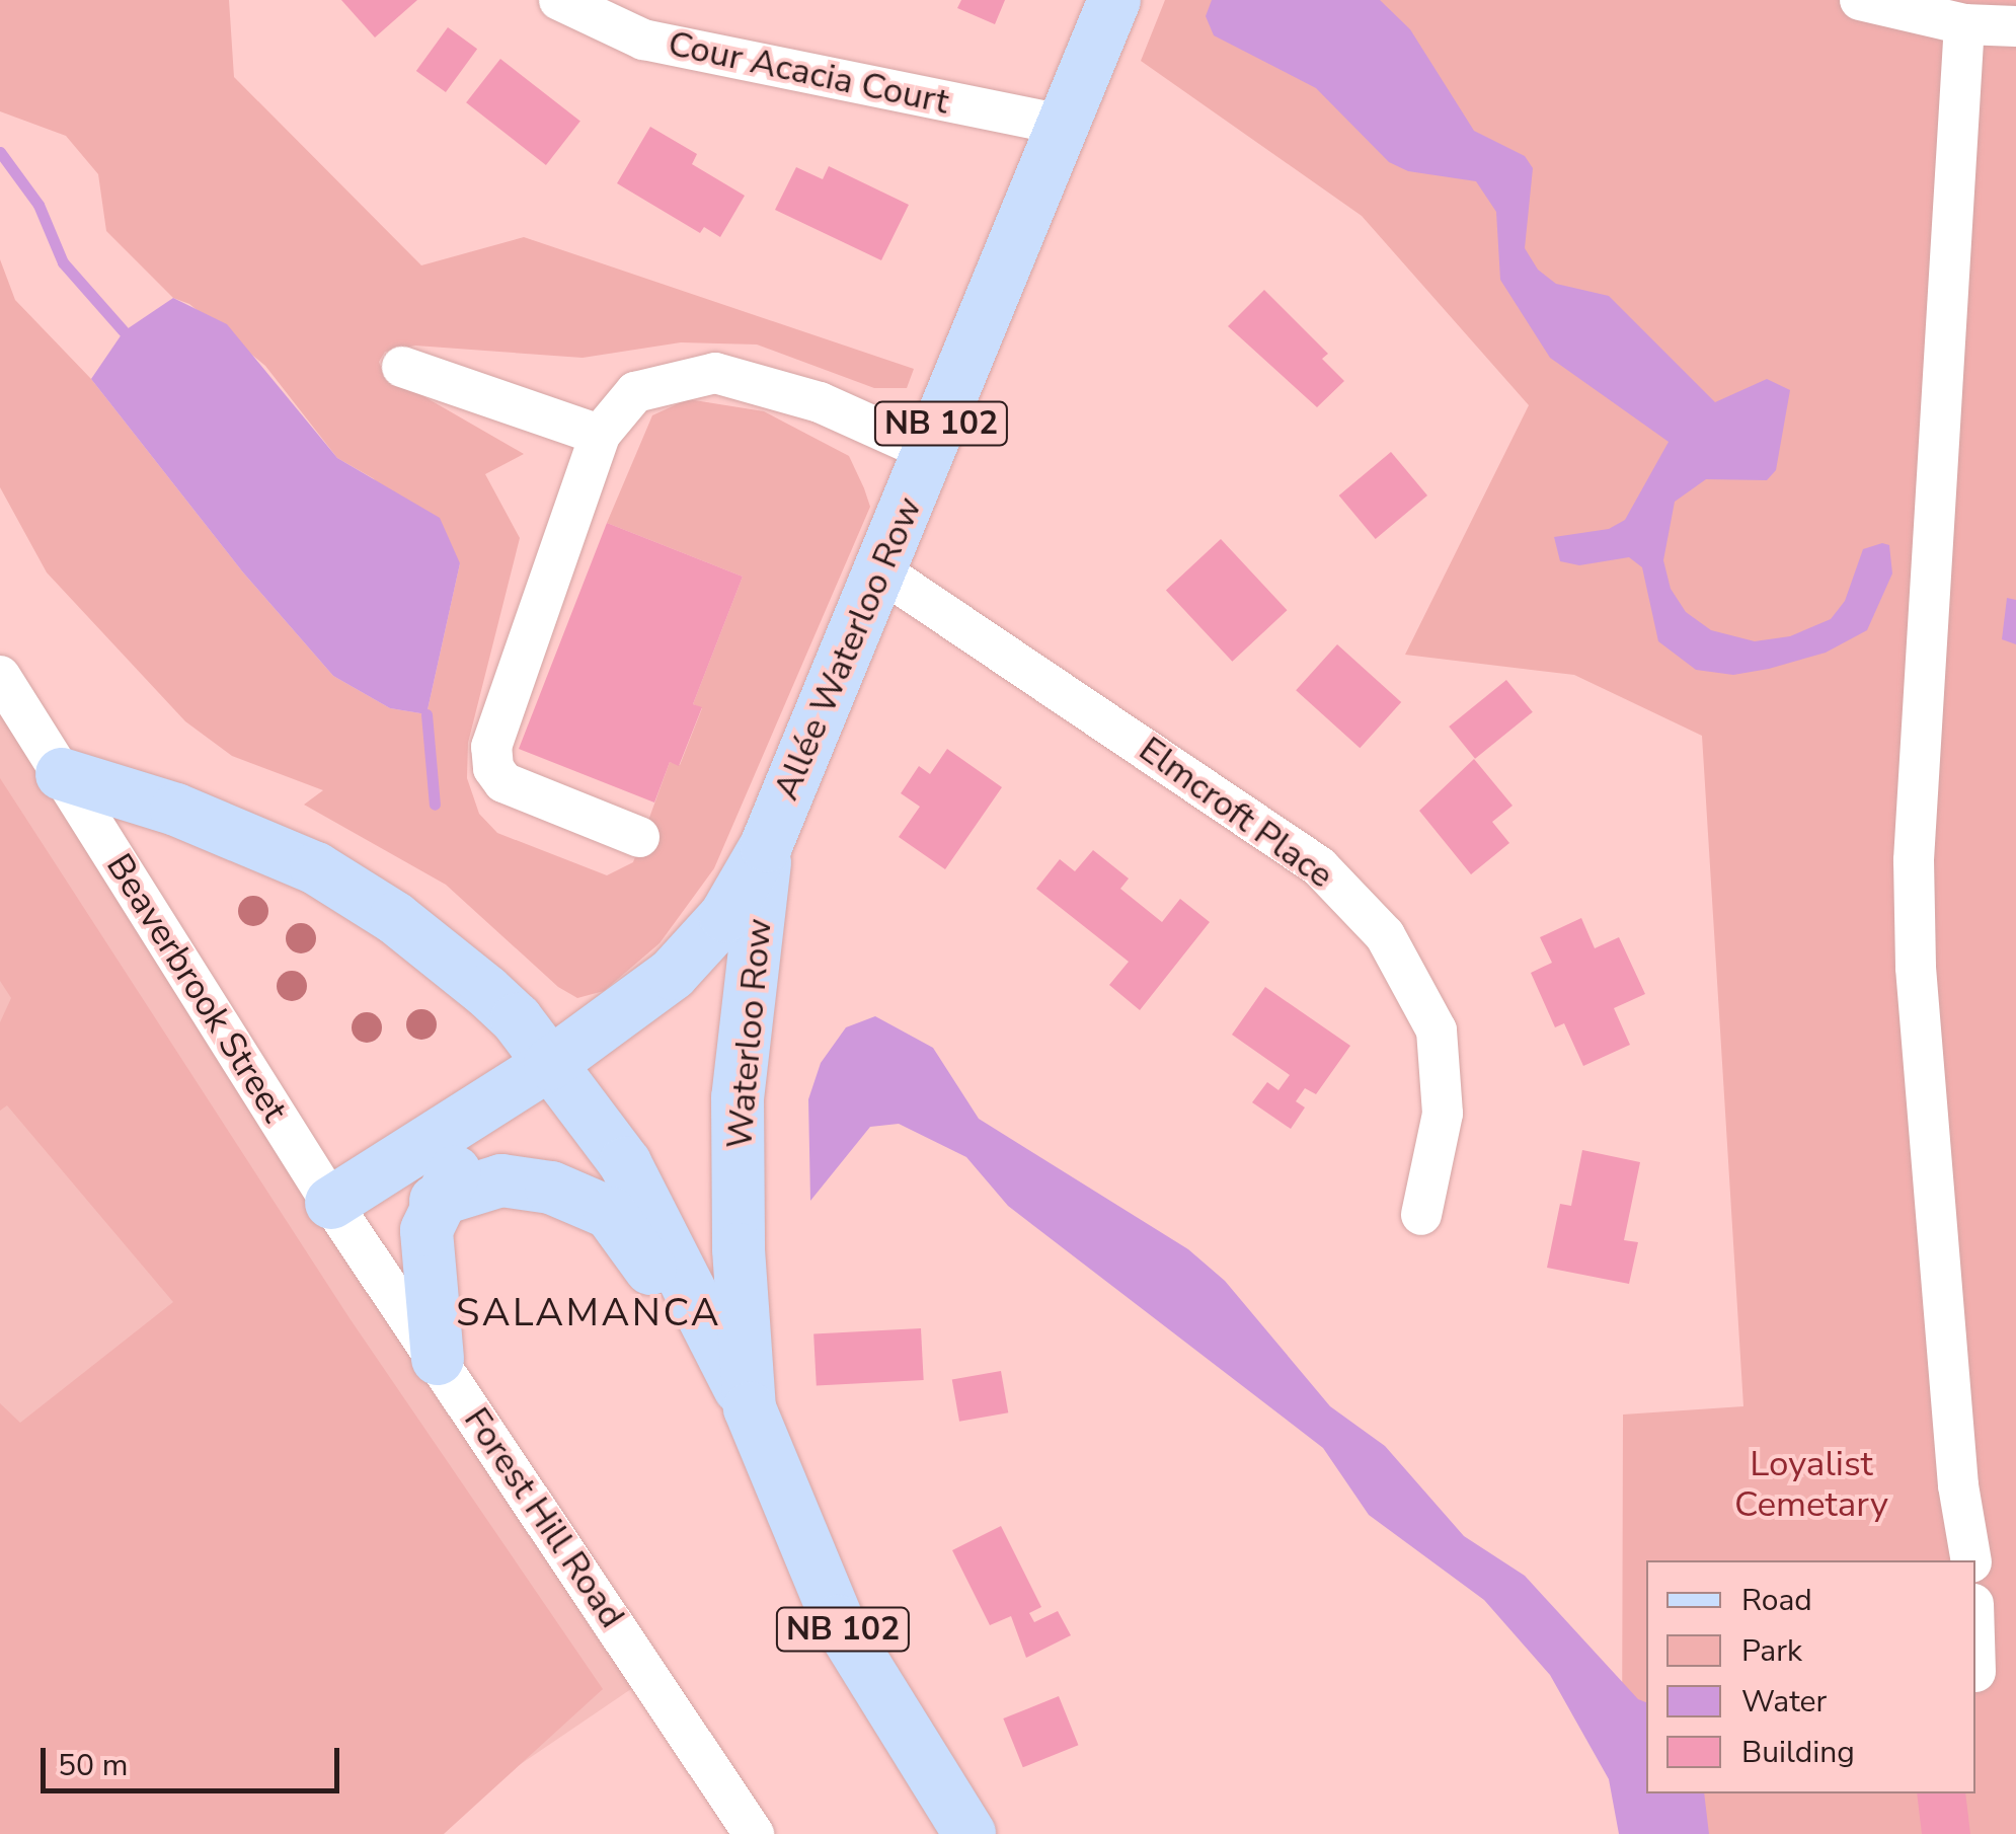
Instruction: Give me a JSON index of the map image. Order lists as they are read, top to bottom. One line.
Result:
{"streets":{"main road":["NB 102","Allée Waterloo Row","Waterloo Row"],"street":["Cour Acacia Court","Elmcroft Place","Beaverbrook Street","Forest Hill Road"]},"crossings":[["Cour Acacia Court","Allée Waterloo Row"],["Allée Waterloo Row","Elmcroft Place"],["Allée Waterloo Row","Waterloo Row"],["Beaverbrook Street","Forest Hill Road"]],"districts":["SALAMANCA"],"parks":["Loyalist Cemetary"],"legend":["Road","Park","Water","Building"],"scale_bar":"50 m"}
